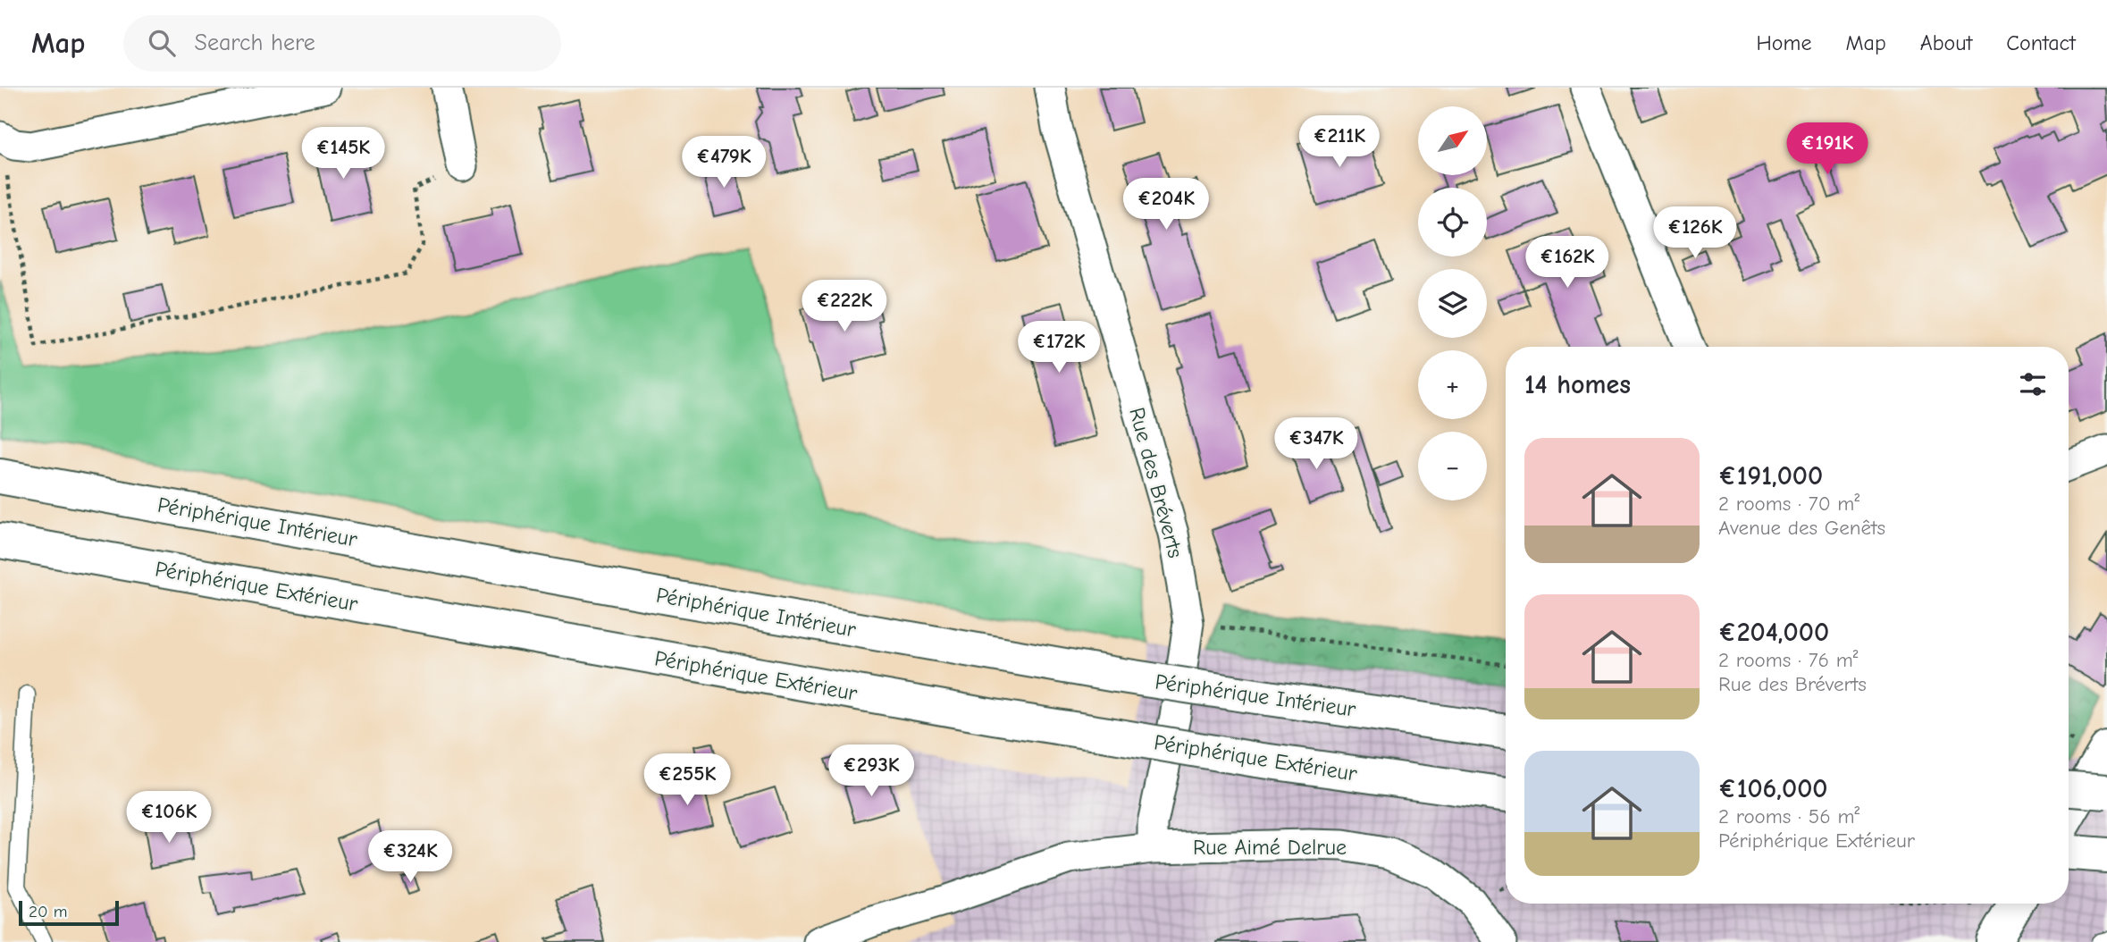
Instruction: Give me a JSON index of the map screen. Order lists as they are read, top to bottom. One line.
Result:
{"streets":{"main road":["Périphérique Intérieur","Périphérique Extérieur"],"street":["Rue des Bréverts","Rue Aimé Delrue"]},"crossings":[["Rue des Bréverts","Rue Aimé Delrue"]],"scale_bar":"20 m","north":"top right","page":{"header":"Map","search":"Search here","nav":["Home","Map","About","Contact"],"map_buttons":["+","−"],"price":["€211K","€191K","€145K","€479K","€204K","€126K","€162K","€222K","€172K","€347K","€293K","€255K","€106K","€324K"],"heading":"14 homes","list":[{"name":"€191,000","note":"2 rooms · 70 m² · Avenue des Genêts"},{"name":"€204,000","note":"2 rooms · 76 m² · Rue des Bréverts"},{"name":"€106,000","note":"2 rooms · 56 m² · Périphérique Extérieur"}],"scale":"20 m"}}
